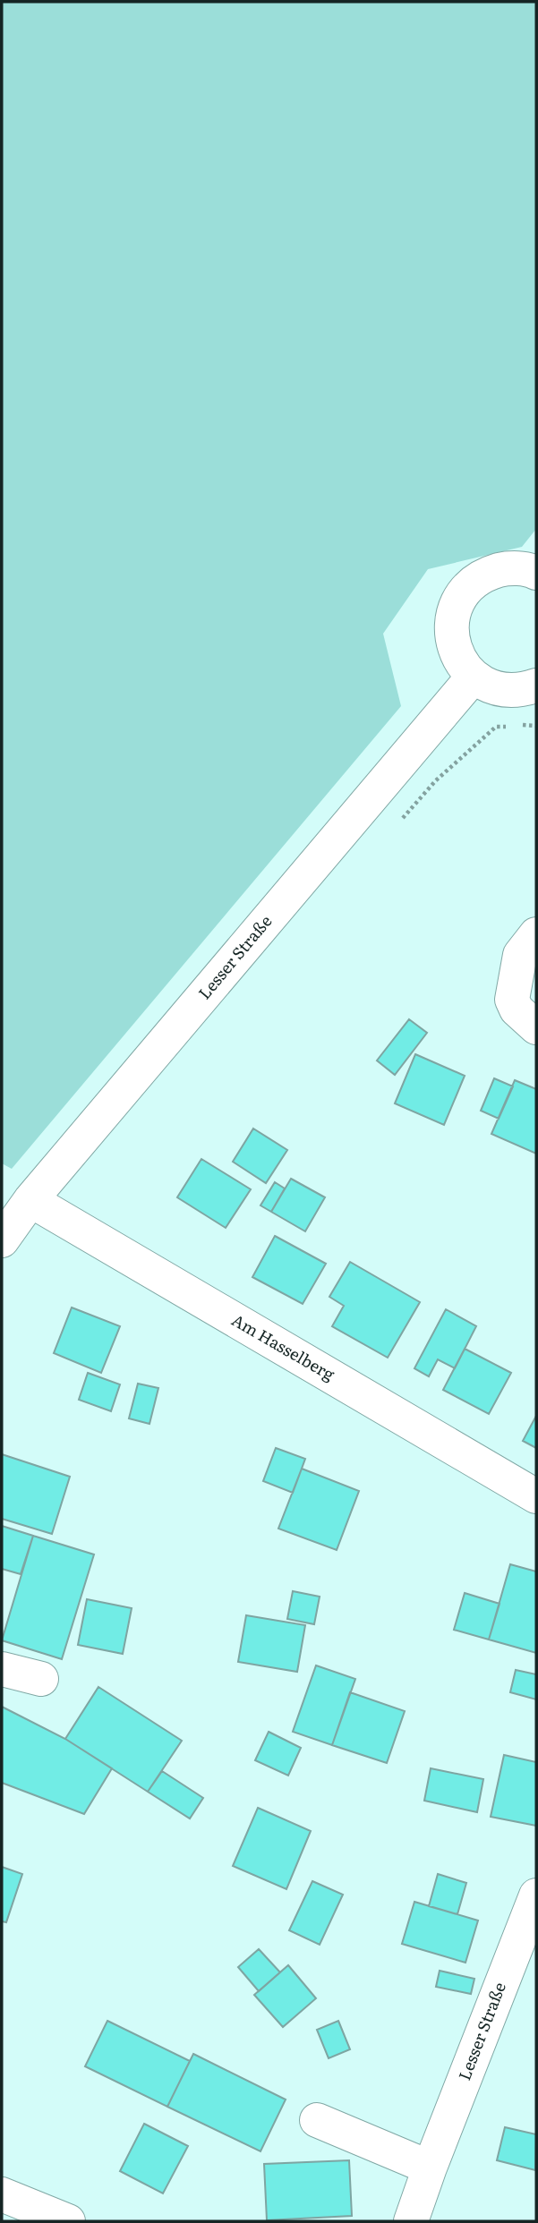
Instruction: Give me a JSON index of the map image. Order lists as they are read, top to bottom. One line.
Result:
{"streets":{"street":["Lesser Straße","Am Hasselberg"]},"crossings":[["Lesser Straße","Am Hasselberg"]]}
